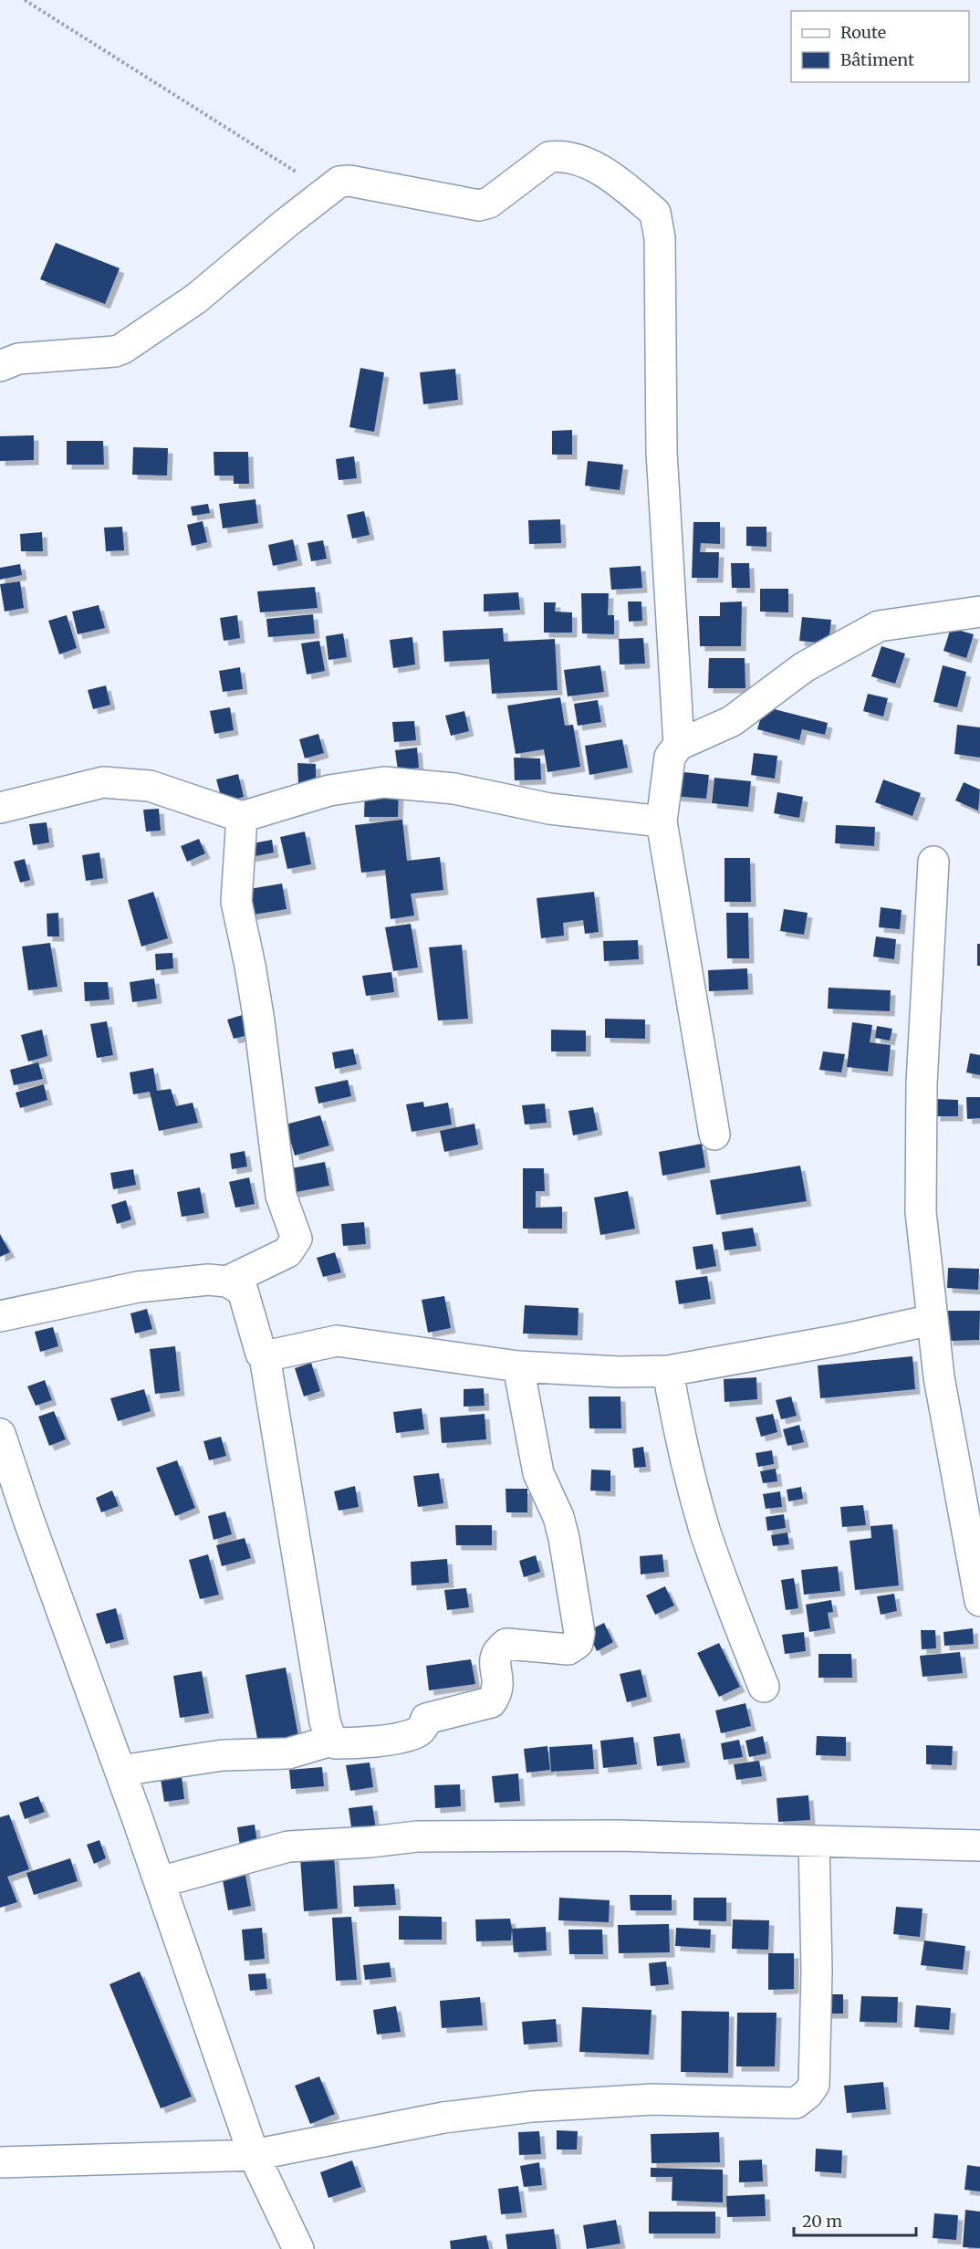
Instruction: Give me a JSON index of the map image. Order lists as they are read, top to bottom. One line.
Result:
{"legend":["Route","Bâtiment"],"scale_bar":"20 m"}
